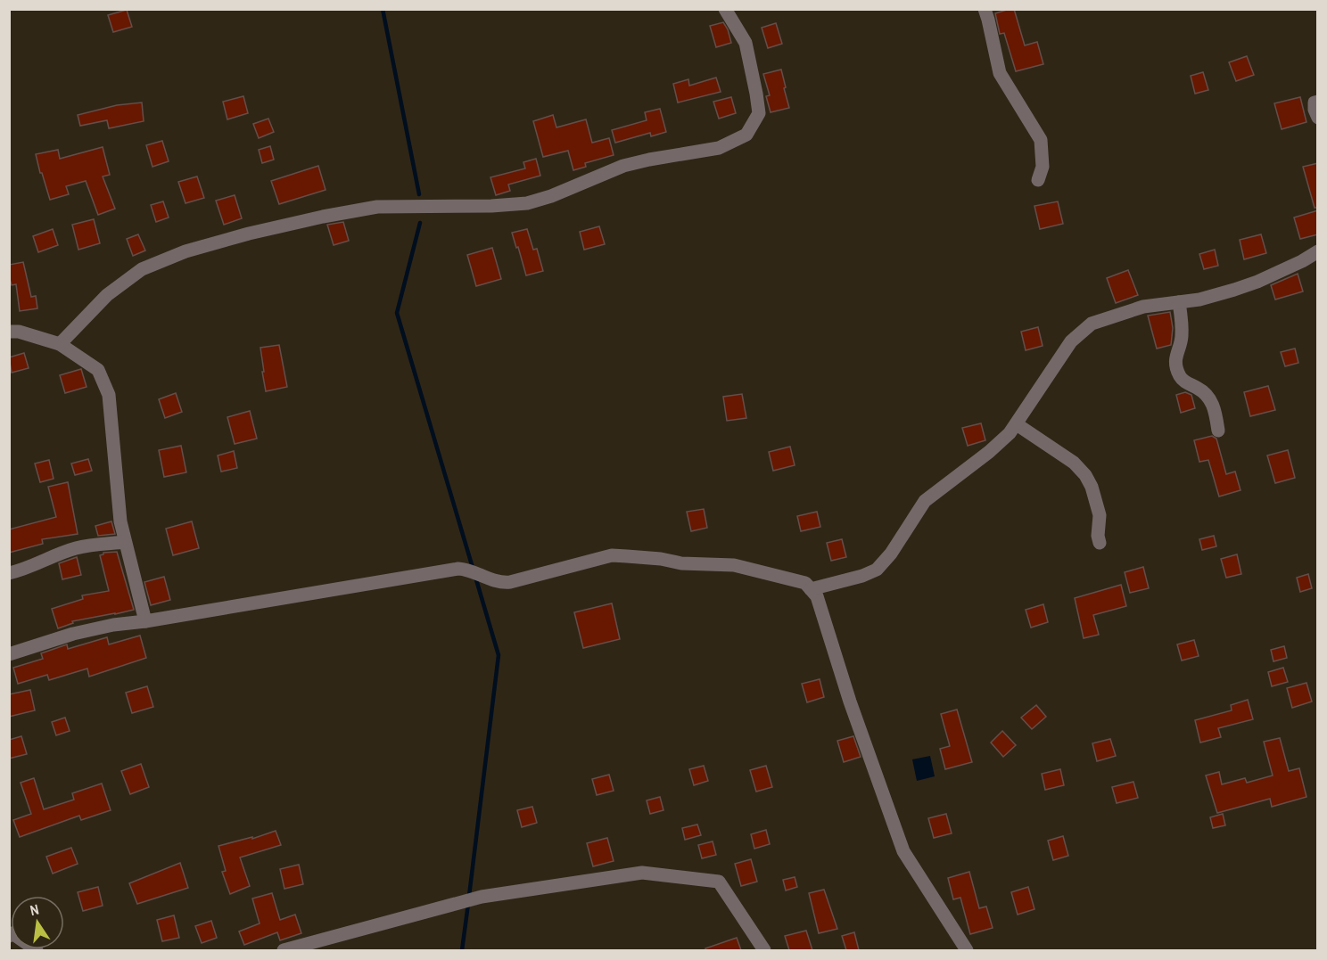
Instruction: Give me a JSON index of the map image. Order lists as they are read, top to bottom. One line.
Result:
{"north":"top"}
